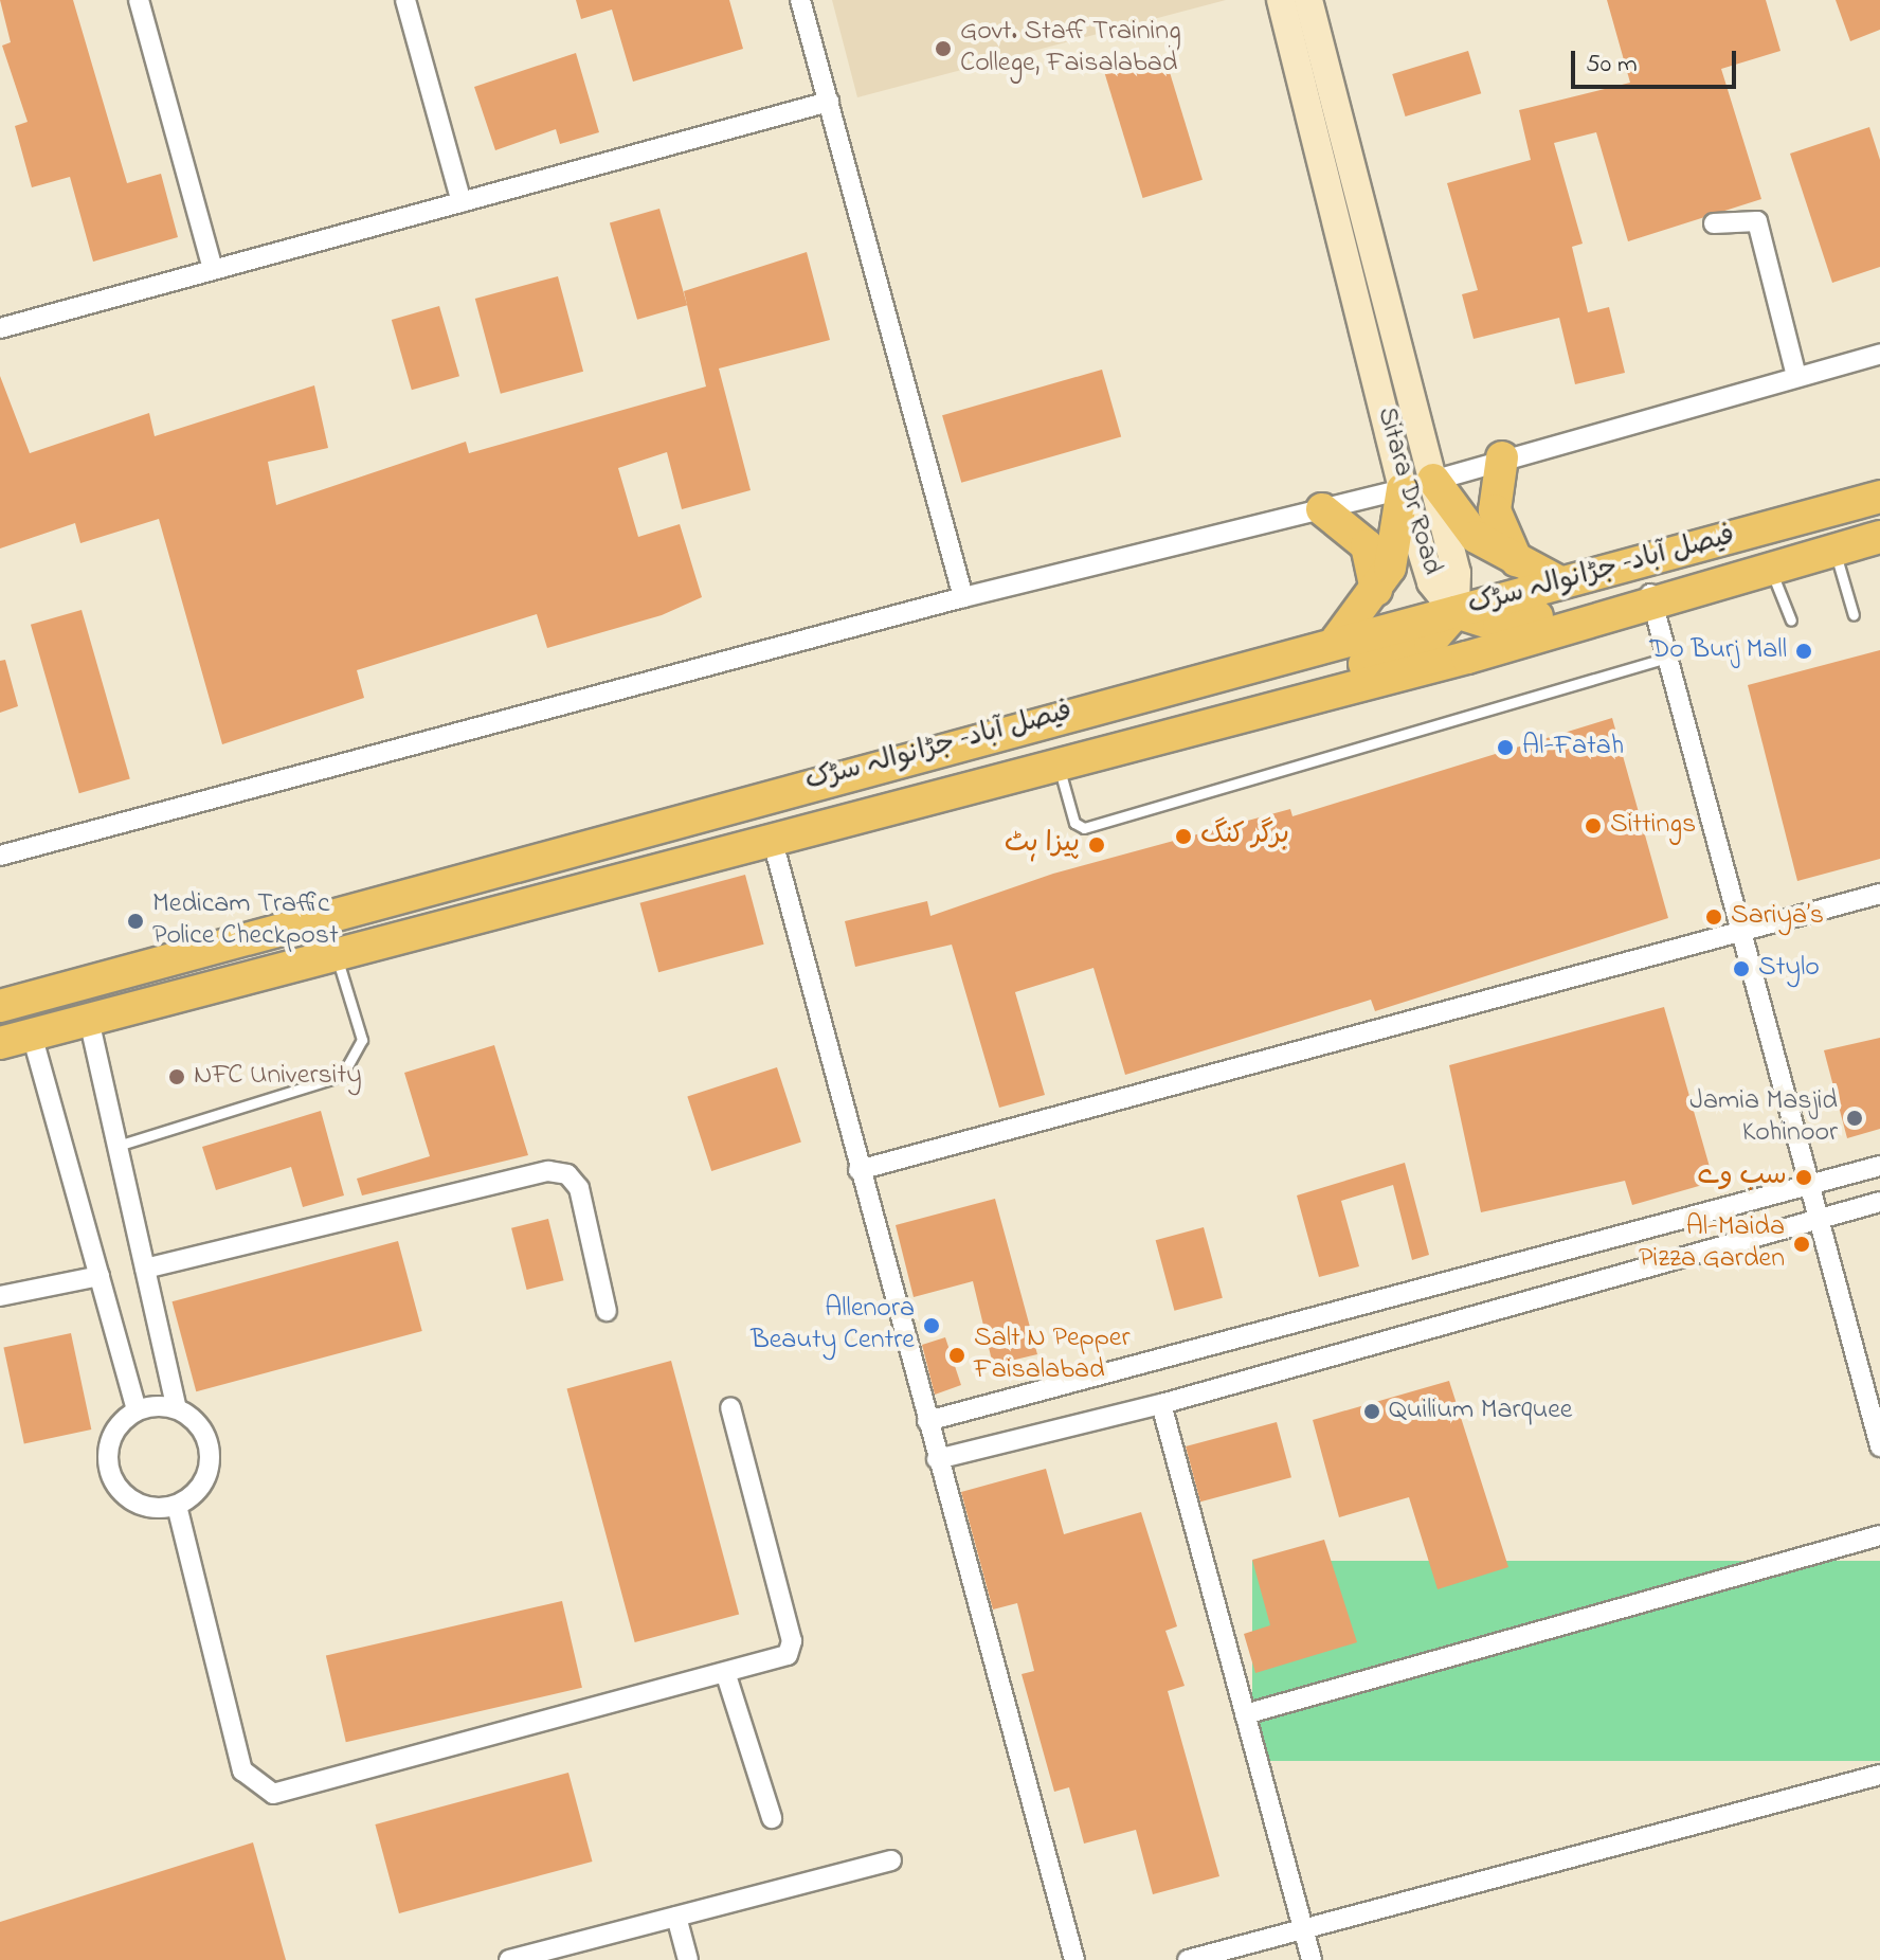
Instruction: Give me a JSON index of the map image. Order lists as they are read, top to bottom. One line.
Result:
{"streets":{"main road":["فیصل آباد– جڑانوالہ سڑک"],"street":["Sitara Dr Road"]},"crossings":[["Sitara Dr Road","فیصل آباد– جڑانوالہ سڑک"]],"places":["Govt. Staff Training College, Faisalabad","Do Burj Mall","Al-Fatah","Sittings","برگر کنگ","پیزا ہٹ","Sariya’s","Medicam Traffic Police Checkpost","Stylo","NFC University","Jamia Masjid Kohinoor","سب وے","Al-Maida Pizza Garden","Allenora Beauty Centre","Salt N Pepper Faisalabad","Quilium Marquee"],"scale_bar":"50 m"}
